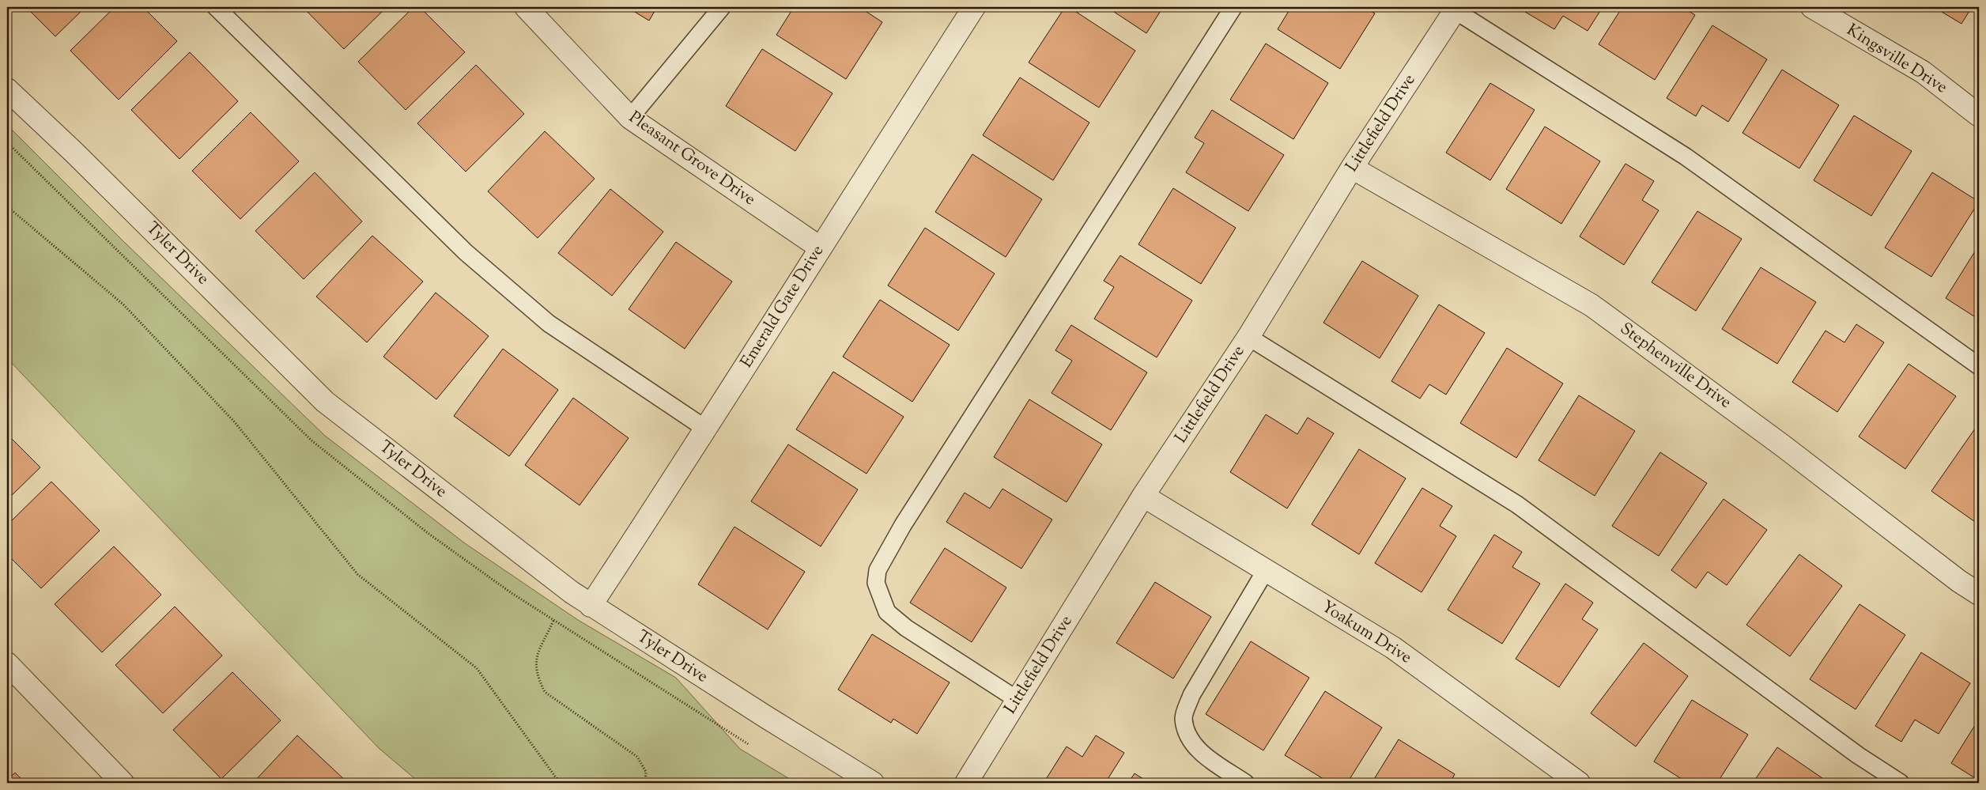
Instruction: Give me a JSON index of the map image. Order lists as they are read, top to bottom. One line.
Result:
{"streets":{"street":["Kingsville Drive","Littlefield Drive","Pleasant Grove Drive","Tyler Drive","Emerald Gate Drive","Stephenville Drive","Yoakum Drive"]},"crossings":[["Littlefield Drive","Stephenville Drive"],["Littlefield Drive","Yoakum Drive"],["Pleasant Grove Drive","Emerald Gate Drive"],["Tyler Drive","Emerald Gate Drive"]]}
